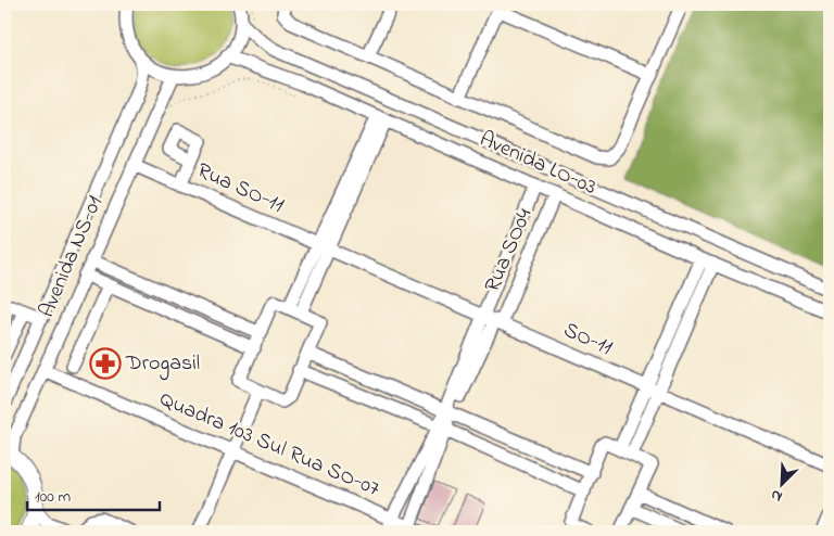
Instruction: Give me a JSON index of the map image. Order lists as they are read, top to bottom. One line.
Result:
{"streets":{"street":["Avenida LO-03","Rua SO-11","Rua SO04","Avenida NS-01","SO-11","Quadra 103 Sul Rua SO-07"]},"crossings":[["Avenida LO-03","Rua SO04"],["Rua SO-11","Avenida NS-01"],["Rua SO-11","SO-11"],["Rua SO04","SO-11"],["Avenida NS-01","Quadra 103 Sul Rua SO-07"]],"places":{"pharmacy":["Drogasil"]},"scale_bar":"100 m","north":"bottom left"}
